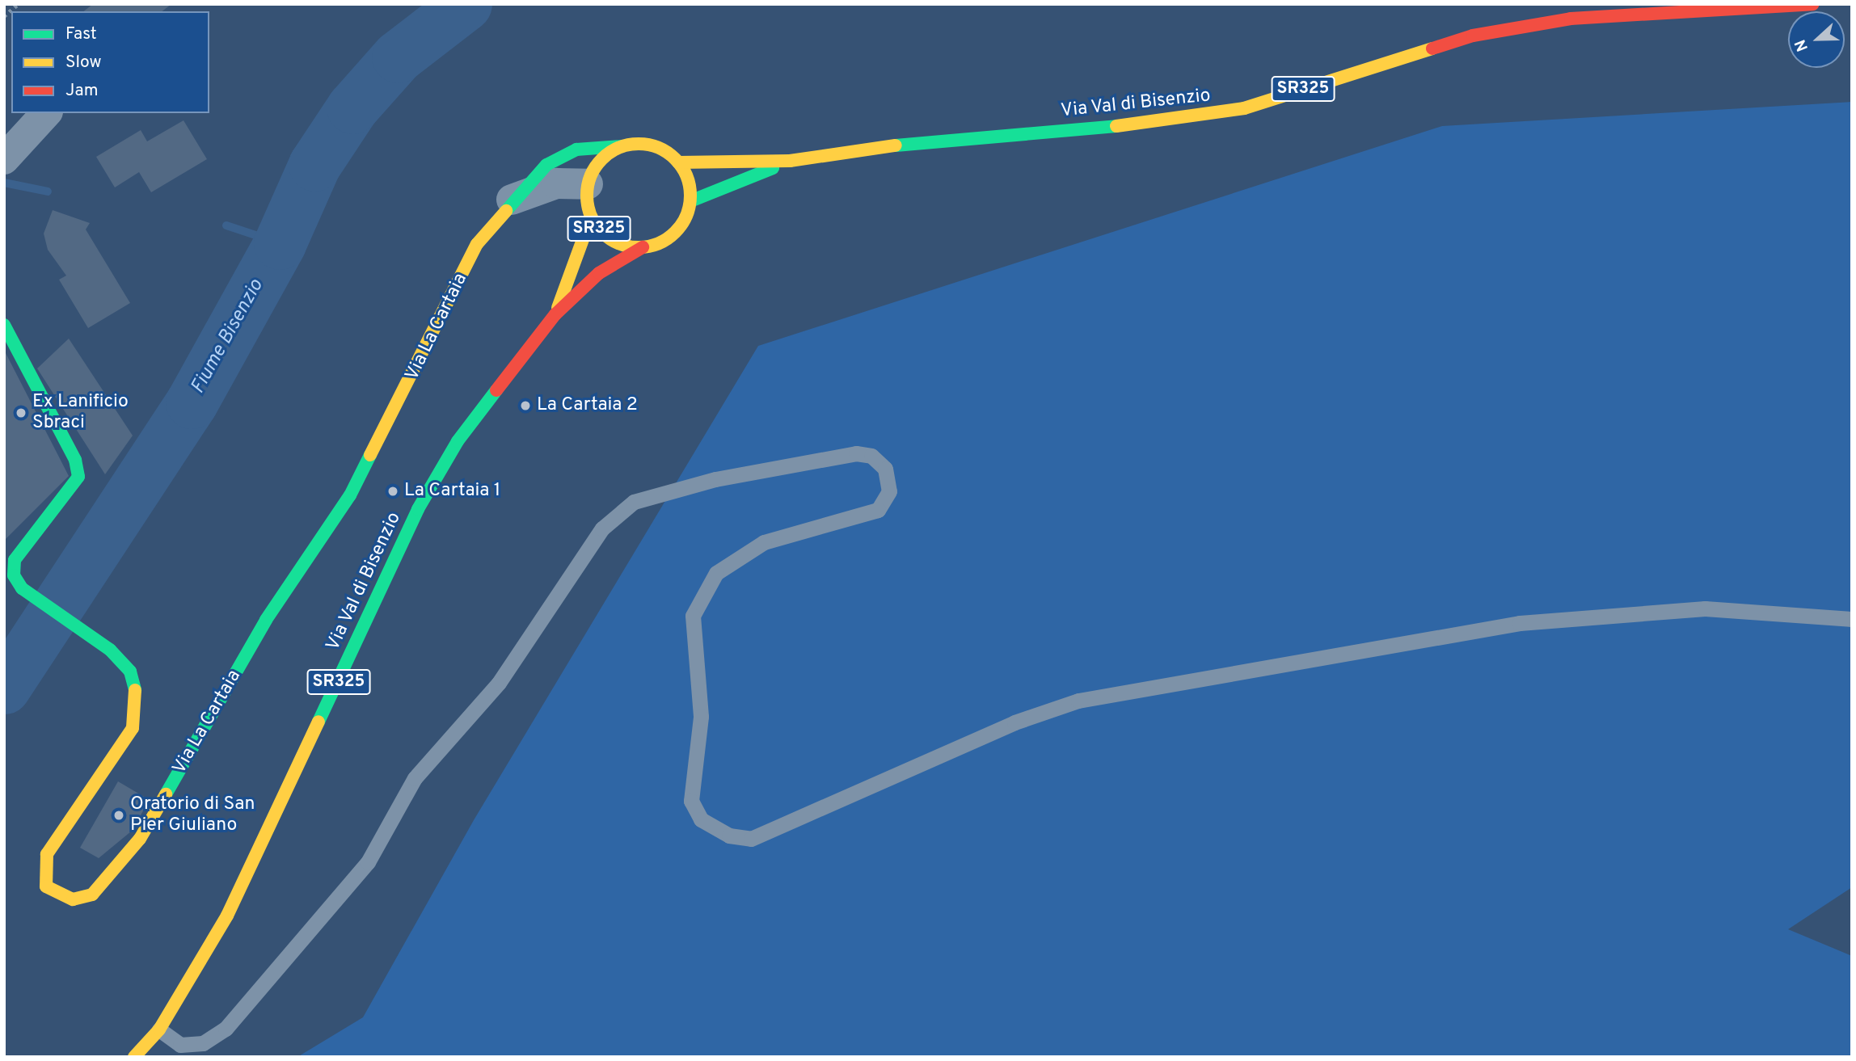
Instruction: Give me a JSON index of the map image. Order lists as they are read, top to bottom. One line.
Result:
{"streets":{"main road":["SR325","Via Val di Bisenzio","Via La Cartaia"]},"crossings":[["SR325","Via Val di Bisenzio"],["SR325","Via La Cartaia"]],"water":["Fiume Bisenzio"],"places":["La Cartaia 2","Ex Lanificio Sbraci","La Cartaia 1","Oratorio di San Pier Giuliano"],"legend":["Fast","Slow","Jam"],"north":"left"}
